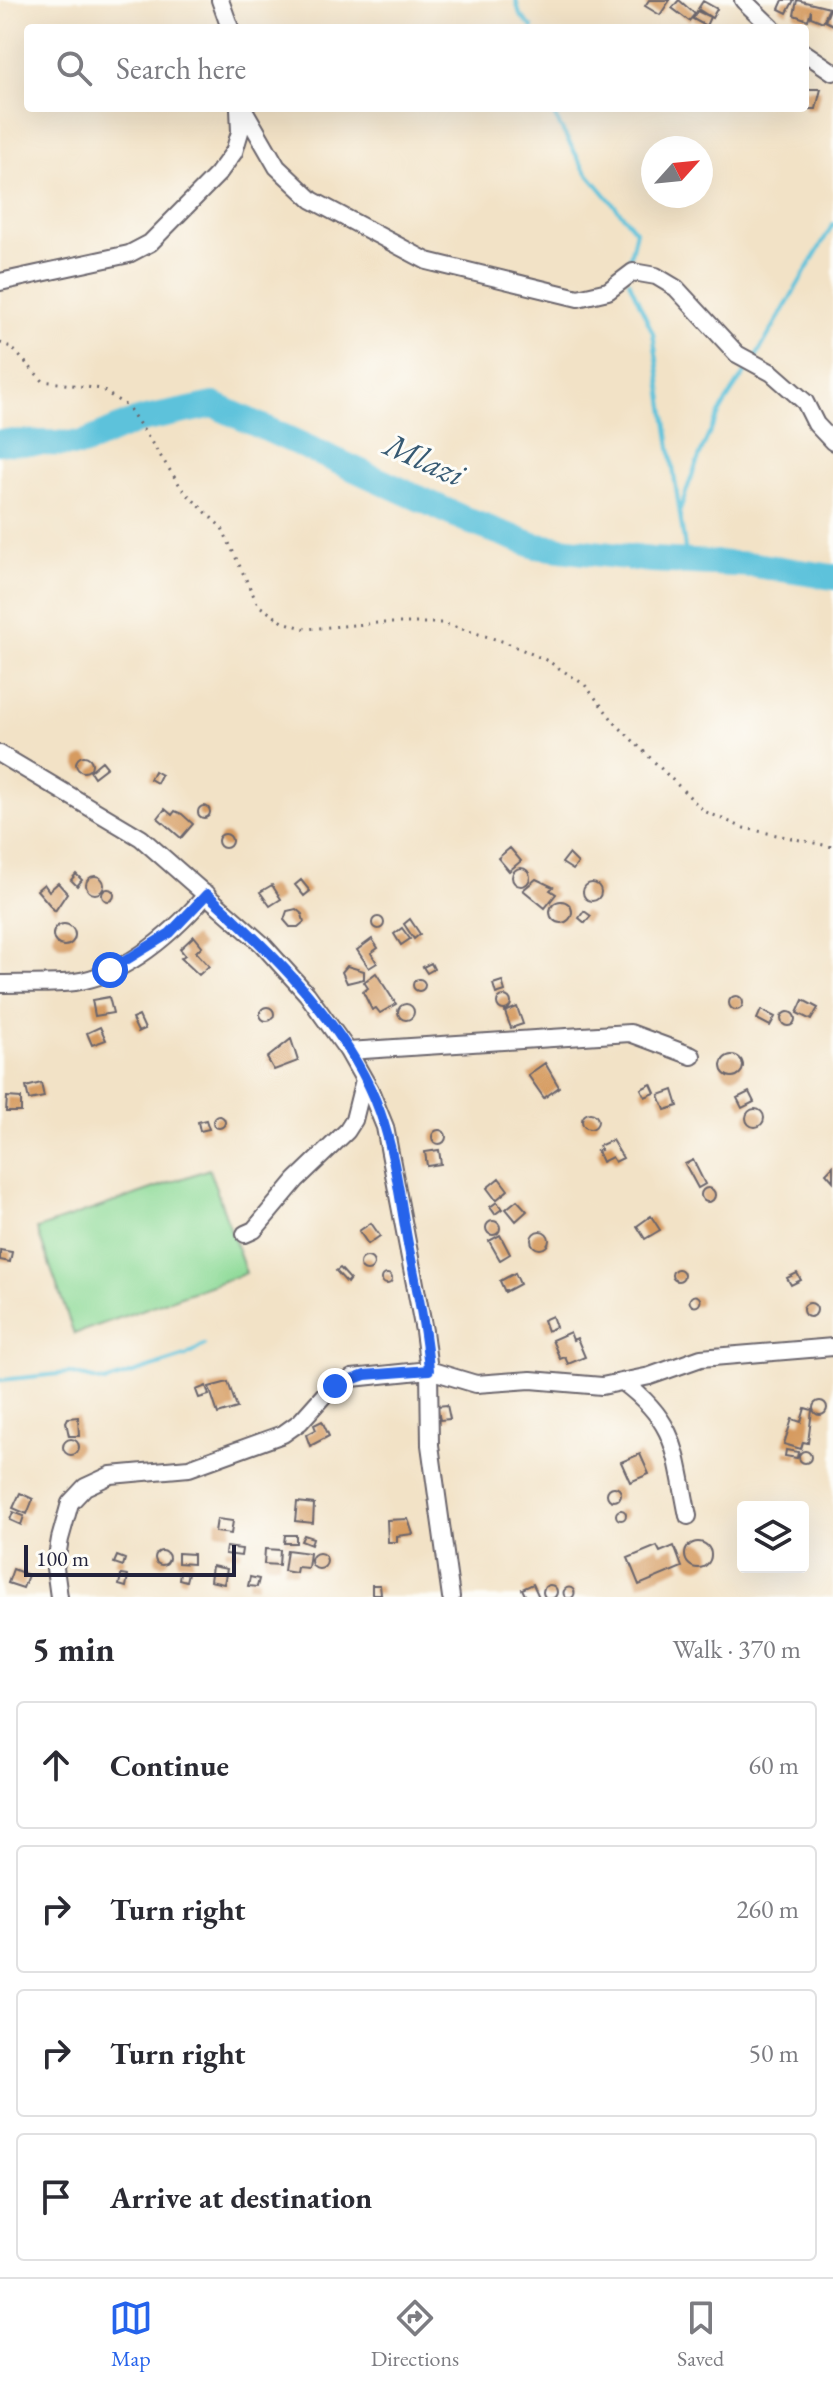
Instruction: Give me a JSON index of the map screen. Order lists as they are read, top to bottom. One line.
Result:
{"water":["Mlazi"],"scale_bar":"100 m","north":"top right","page":{"search":"Search here","scale":"100 m","heading":["5 min","Walk · 370 m"],"list":[["Continue","60 m"],["Turn right","260 m"],["Turn right","50 m"],"Arrive at destination"],"nav":["Map","Directions","Saved"]}}
